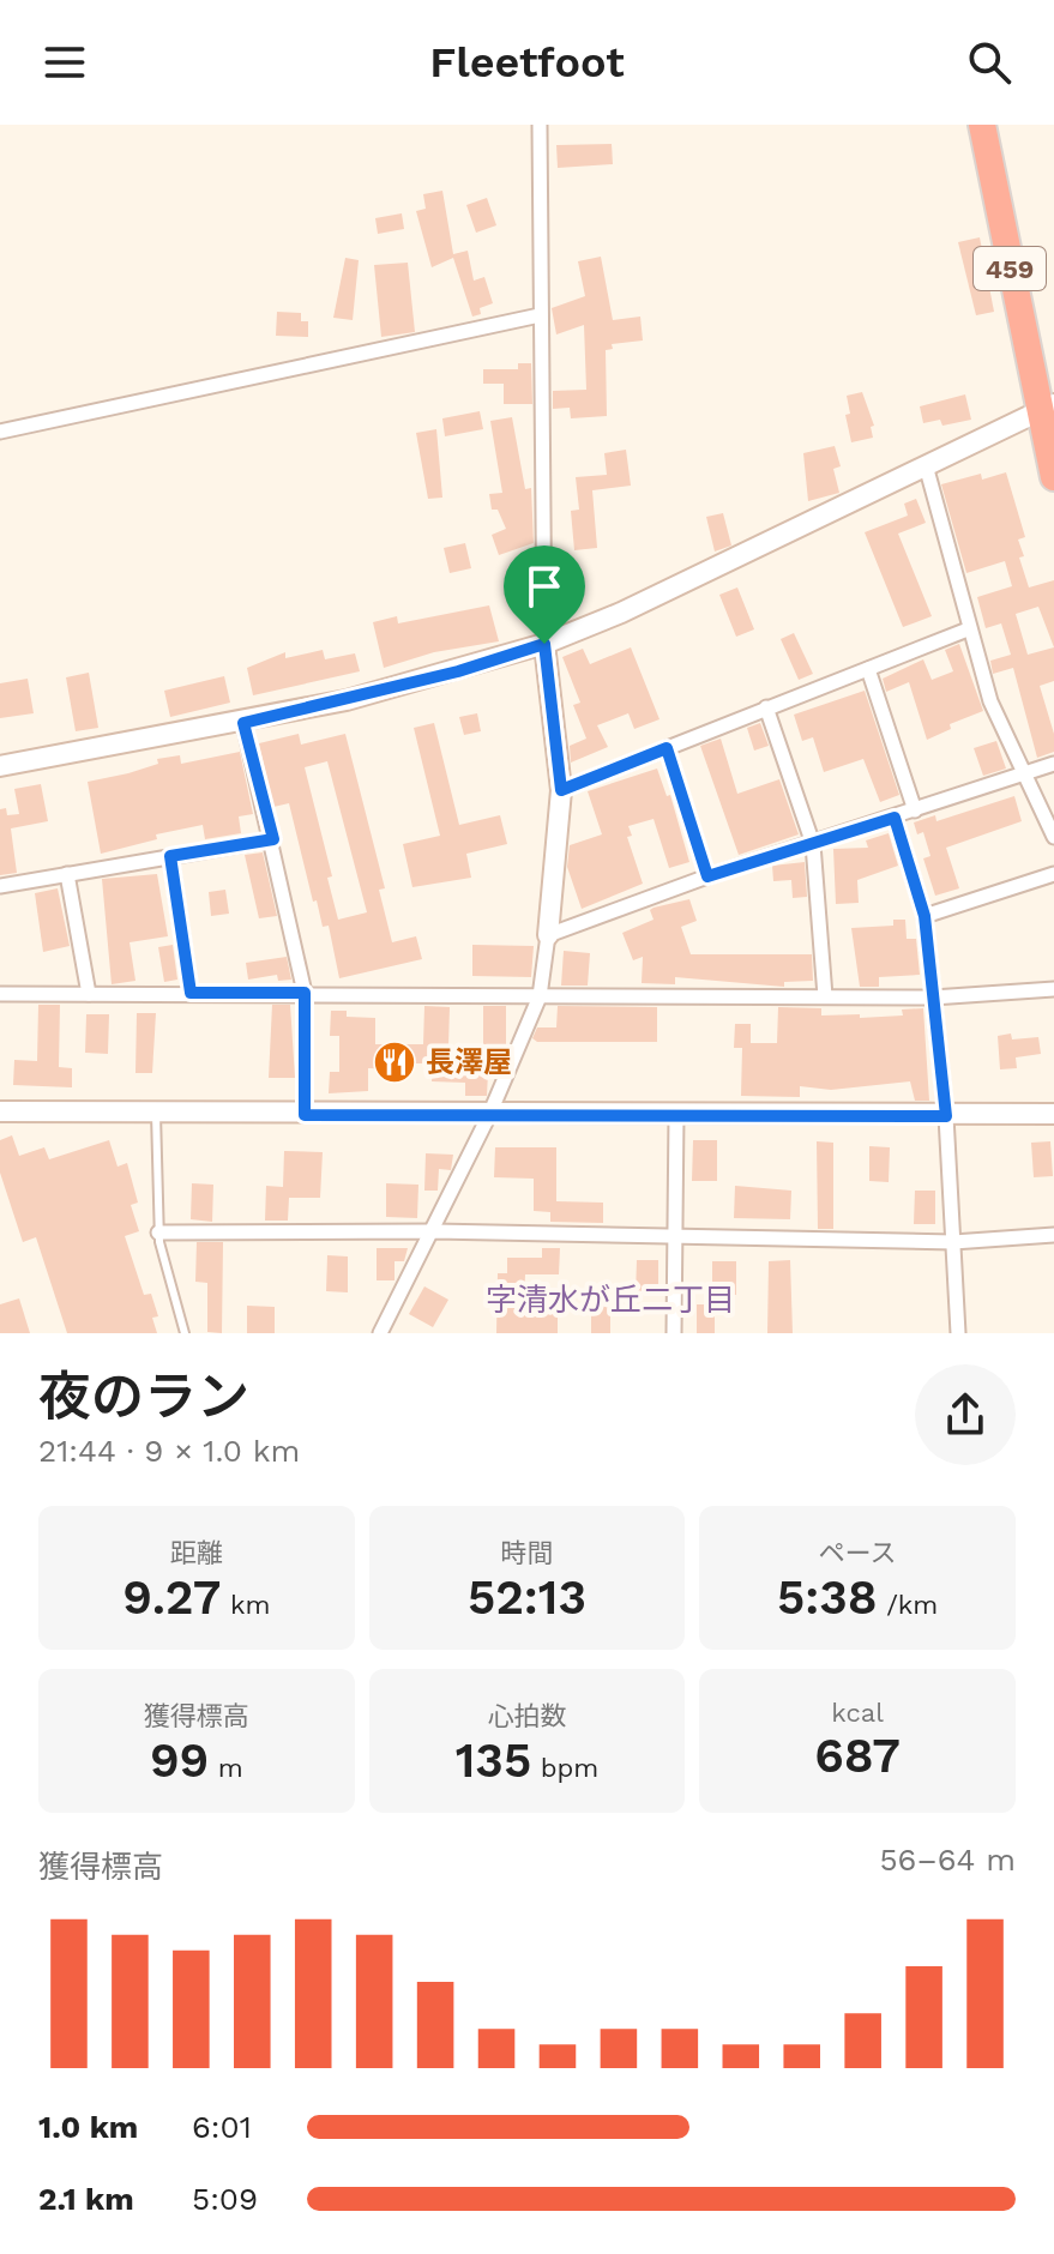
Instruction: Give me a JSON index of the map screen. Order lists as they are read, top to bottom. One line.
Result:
{"streets":{"highway":["459"]},"districts":["字清水が丘二丁目"],"places":{"restaurant":["長澤屋"]},"page":{"header":"Fleetfoot","heading":["夜のラン","21:44 · 9 × 1.0 km"],"stats":[["距離","9.27 km"],["時間","52:13"],["ペース","5:38 /km"],["獲得標高","99 m"],["心拍数","135 bpm"],["kcal","687"]],"chart":["獲得標高","56–64 m"],"list":[{"name":"1.0 km","note":"6:01"},{"name":"2.1 km","note":"5:09"}]}}
